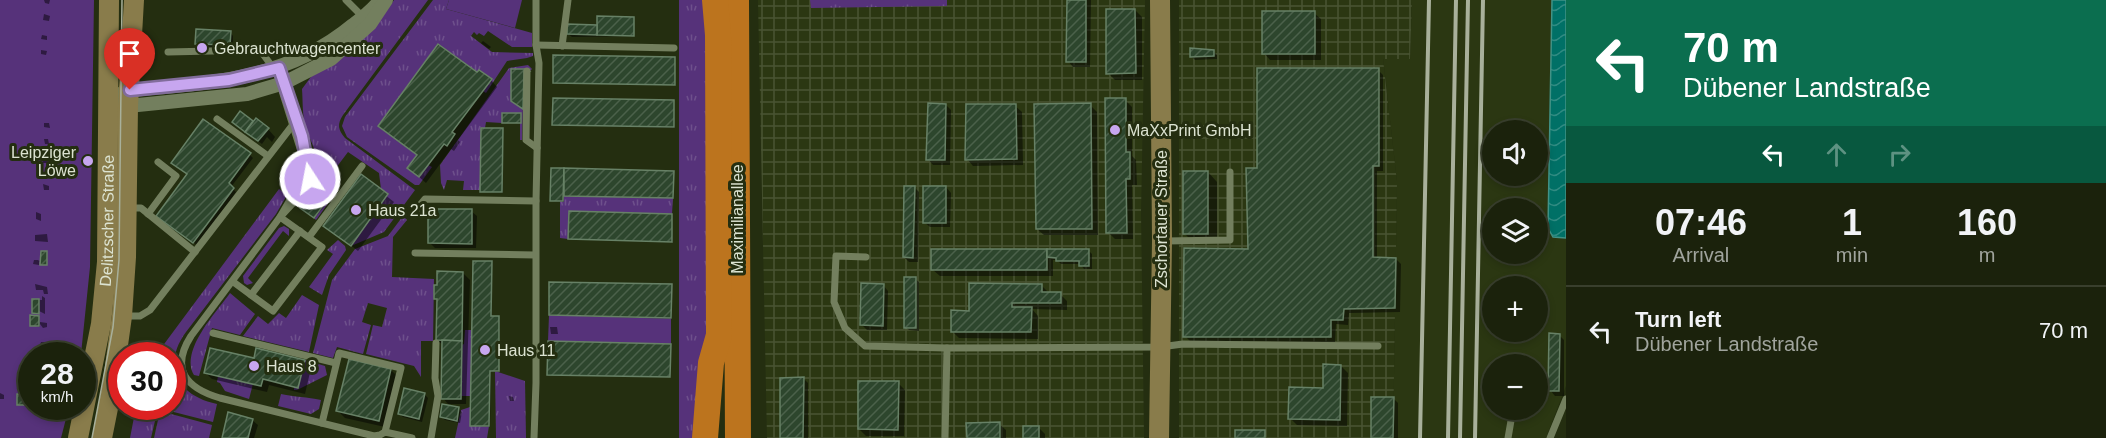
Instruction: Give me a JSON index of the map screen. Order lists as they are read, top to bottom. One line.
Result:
{"streets":{"highway":["Maximilianallee"],"main road":["Zschortauer Straße","Delitzscher Straße"]},"places":["Gebrauchtwagencenter","MaXxPrint GmbH","Leipziger Löwe","Haus 21a","Haus 11","Haus 8"],"page":{"turn":["70 m","Dübener Landstraße"],"map_buttons":["+","−"],"eta":["07:46","Arrival","1","min","160","m"],"list":[{"name":"Turn left","note":"Dübener Landstraße","value":"70 m"}],"speed":"28 km/h","limit":"30"}}
